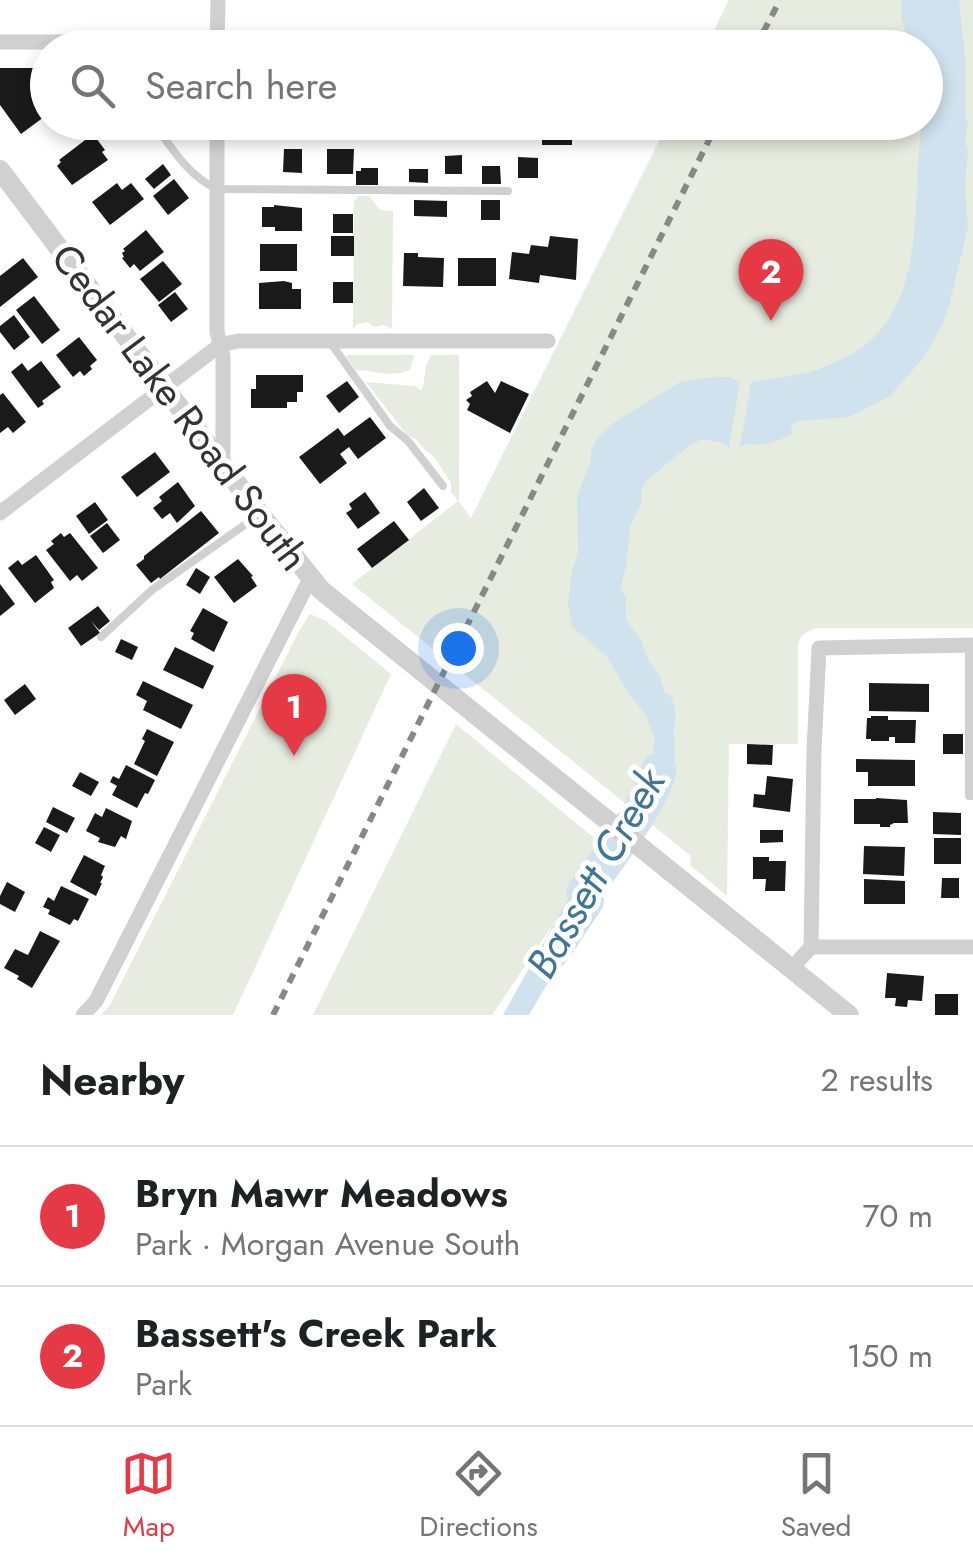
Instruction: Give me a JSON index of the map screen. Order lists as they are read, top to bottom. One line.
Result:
{"streets":{"street":["Cedar Lake Road South"]},"water":["Bassett Creek"],"page":{"search":"Search here","pins":["2","1"],"heading":["Nearby","2 results"],"list":[{"mark":"1","name":"Bryn Mawr Meadows","note":"Park · Morgan Avenue South","value":"70 m"},{"mark":"2","name":"Bassett's Creek Park","note":"Park","value":"150 m"}],"nav":["Map","Directions","Saved"]}}
